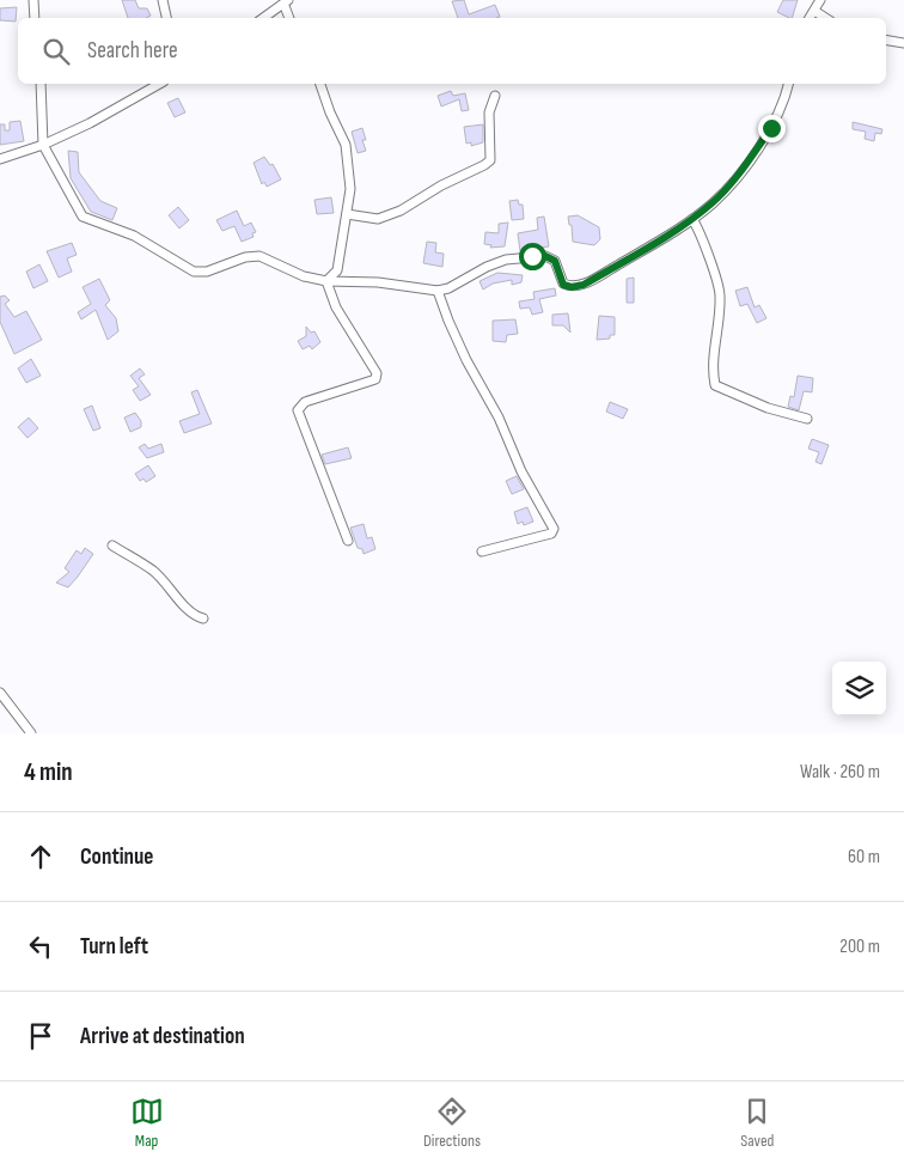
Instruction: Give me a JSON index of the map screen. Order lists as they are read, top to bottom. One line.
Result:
{"page":{"search":"Search here","heading":["4 min","Walk · 260 m"],"list":[["Continue","60 m"],["Turn left","200 m"],"Arrive at destination"],"nav":["Map","Directions","Saved"]}}
